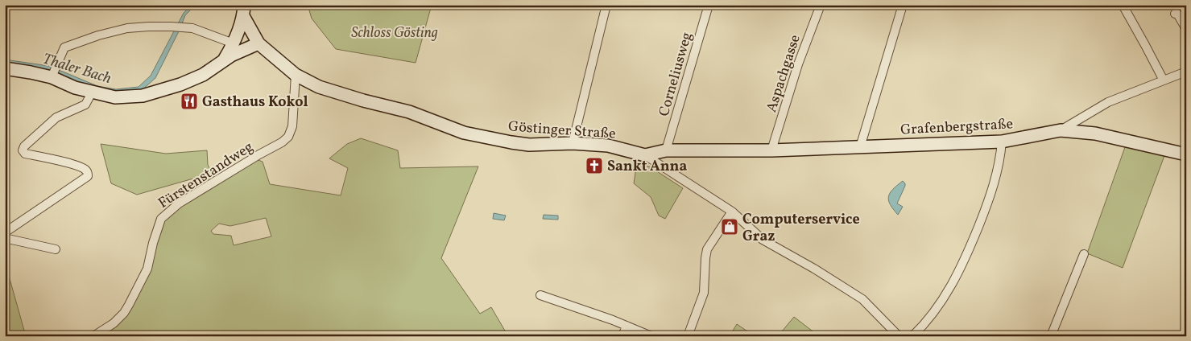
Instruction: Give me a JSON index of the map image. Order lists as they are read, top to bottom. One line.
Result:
{"streets":{"street":["Aspachgasse","Corneliusweg","Grafenbergstraße","Göstinger Straße","Fürstenstandweg"]},"crossings":[["Aspachgasse","Grafenbergstraße"],["Corneliusweg","Grafenbergstraße"],["Grafenbergstraße","Göstinger Straße"],["Göstinger Straße","Fürstenstandweg"]],"water":["Thaler Bach"],"parks":["Schloss Gösting"],"places":{"restaurant":["Gasthaus Kokol"],"church":["Sankt Anna"],"shop":["Computerservice Graz"]}}
